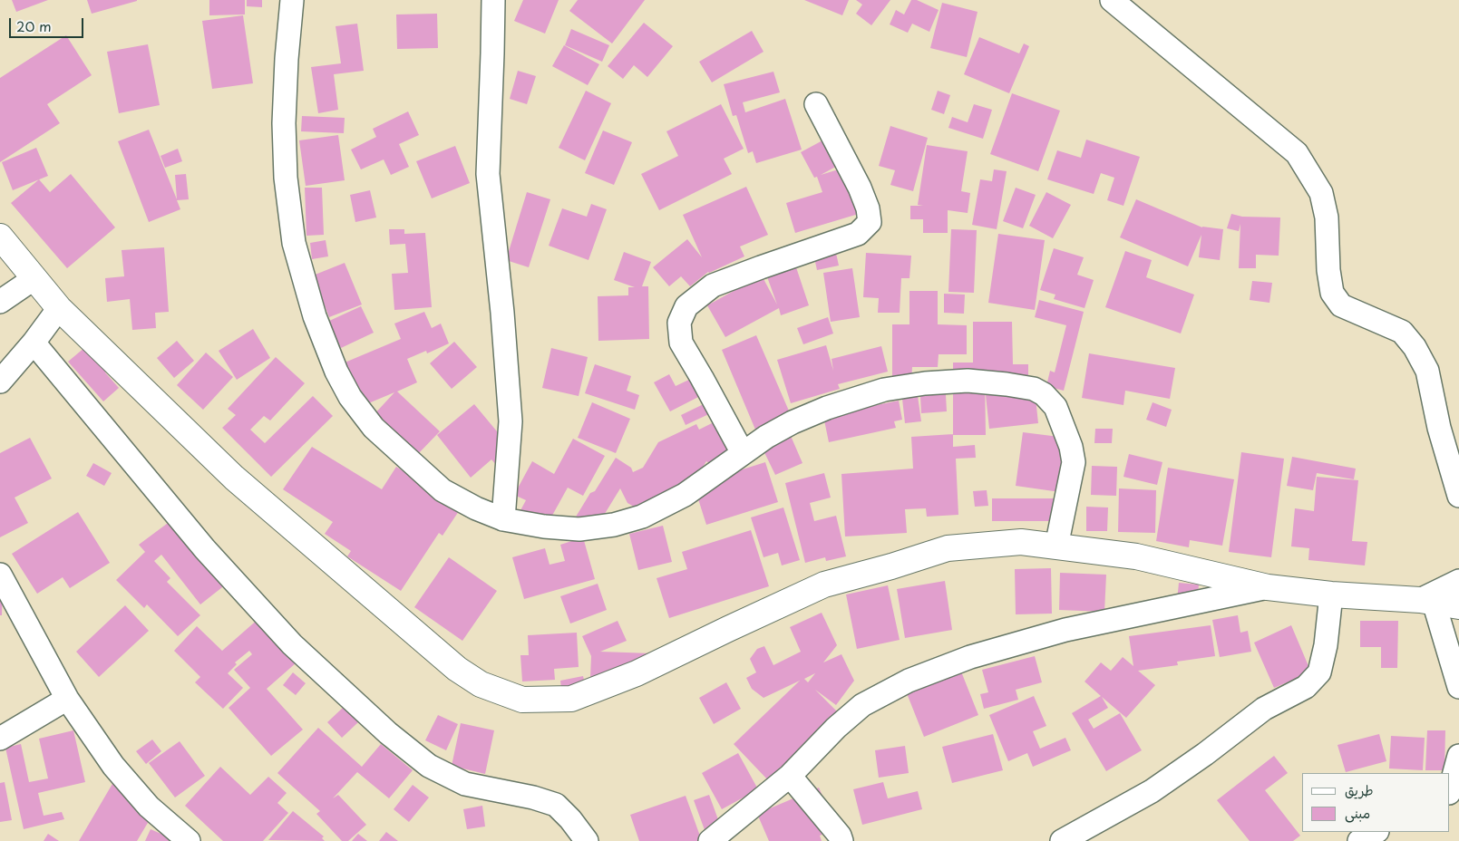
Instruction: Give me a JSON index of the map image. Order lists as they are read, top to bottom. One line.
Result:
{"legend":["طريق","مبنى"],"scale_bar":"20 m"}
